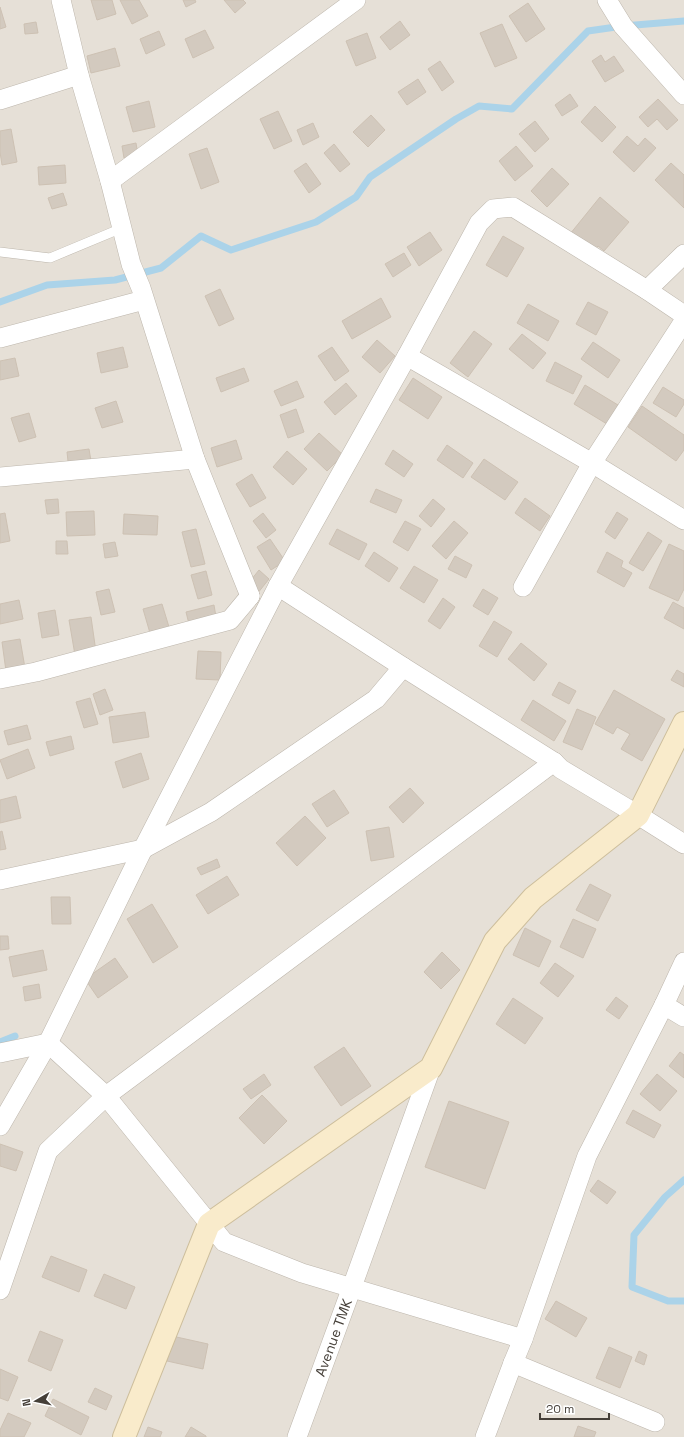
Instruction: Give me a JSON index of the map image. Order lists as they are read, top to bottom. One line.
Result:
{"streets":{"street":["Avenue TMK"]},"scale_bar":"20 m","north":"left"}
